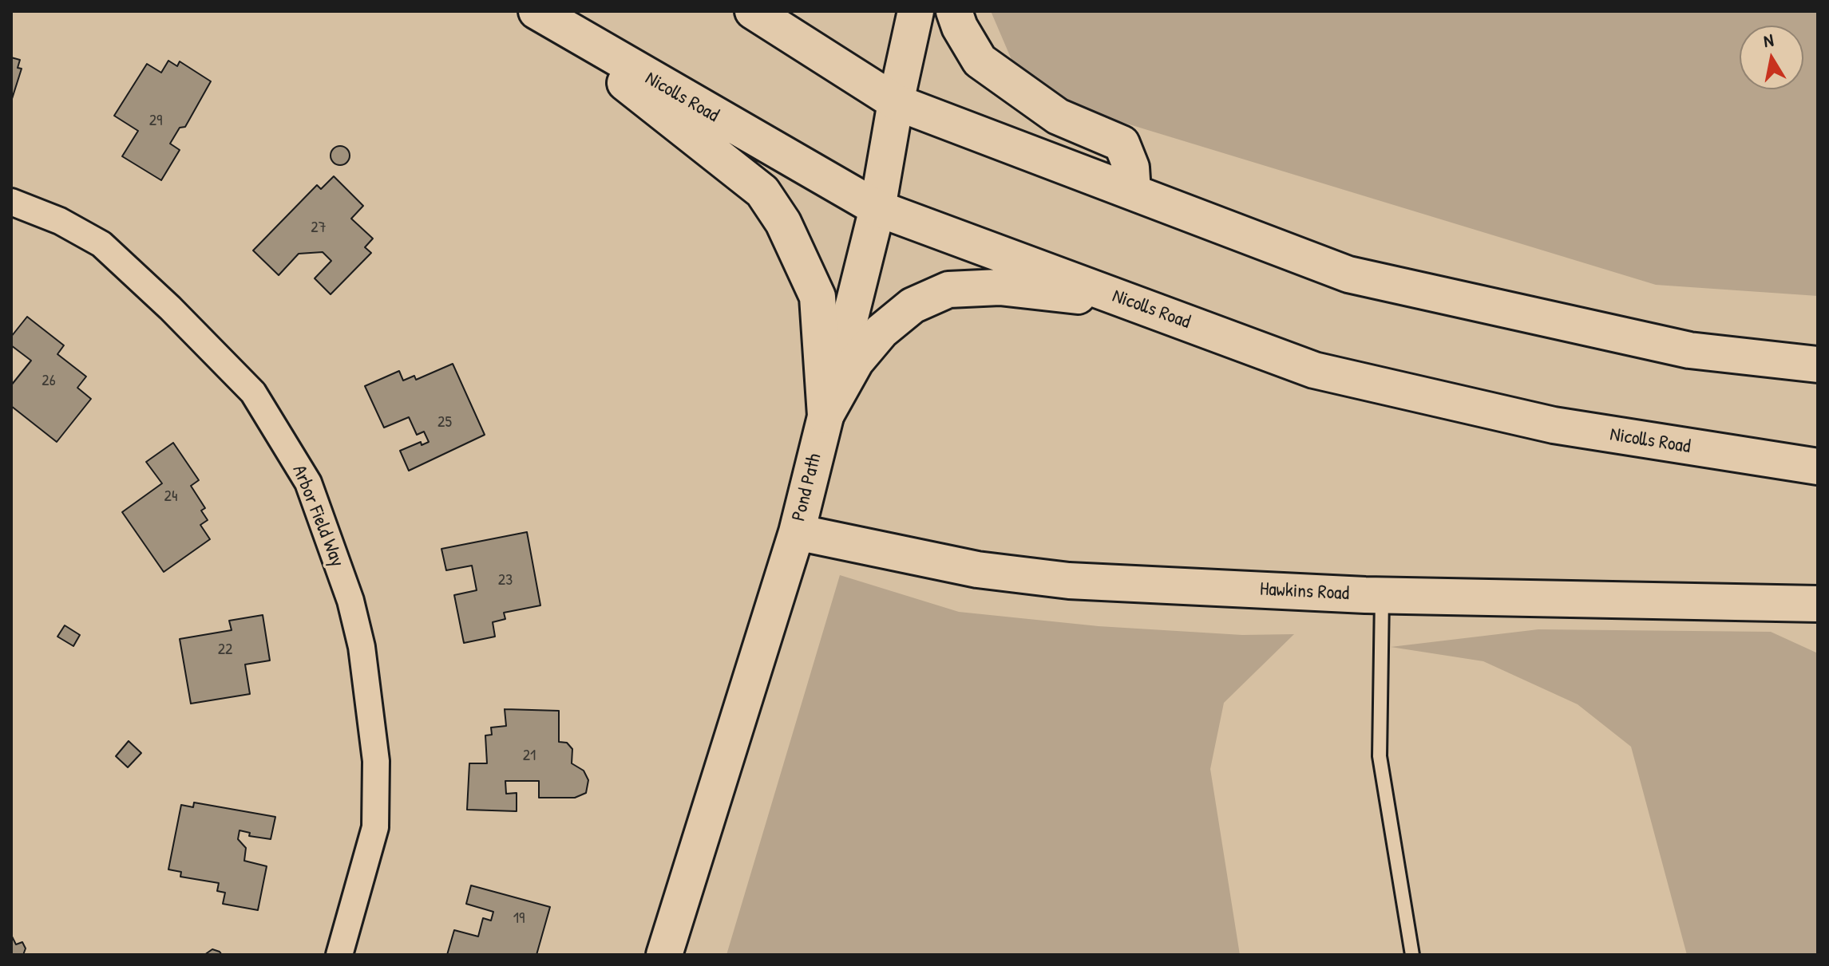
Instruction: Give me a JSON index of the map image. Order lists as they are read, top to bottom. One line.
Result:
{"streets":{"main road":["Nicolls Road","Pond Path","Hawkins Road"],"street":["Arbor Field Way"]},"crossings":[["Nicolls Road","Pond Path"],["Pond Path","Hawkins Road"]],"house_numbers":["29","27","26","25","24","23","22","21","19"],"north":"top"}
